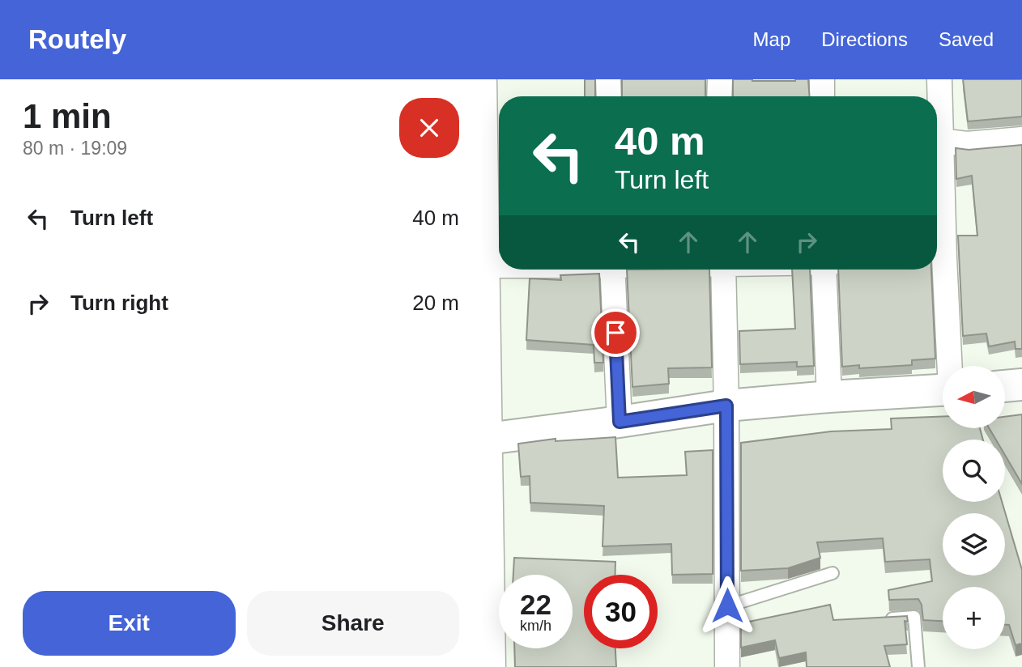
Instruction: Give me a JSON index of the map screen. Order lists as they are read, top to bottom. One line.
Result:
{"north":"left","page":{"header":"Routely","nav":["Map","Directions","Saved"],"heading":["1 min","80 m · 19:09"],"turn":["40 m","Turn left"],"list":[{"name":"Turn left","value":"40 m"},{"name":"Turn right","value":"20 m"}],"map_buttons":"+","speed":"22 km/h","limit":"30","buttons":["Exit","Share"]}}
